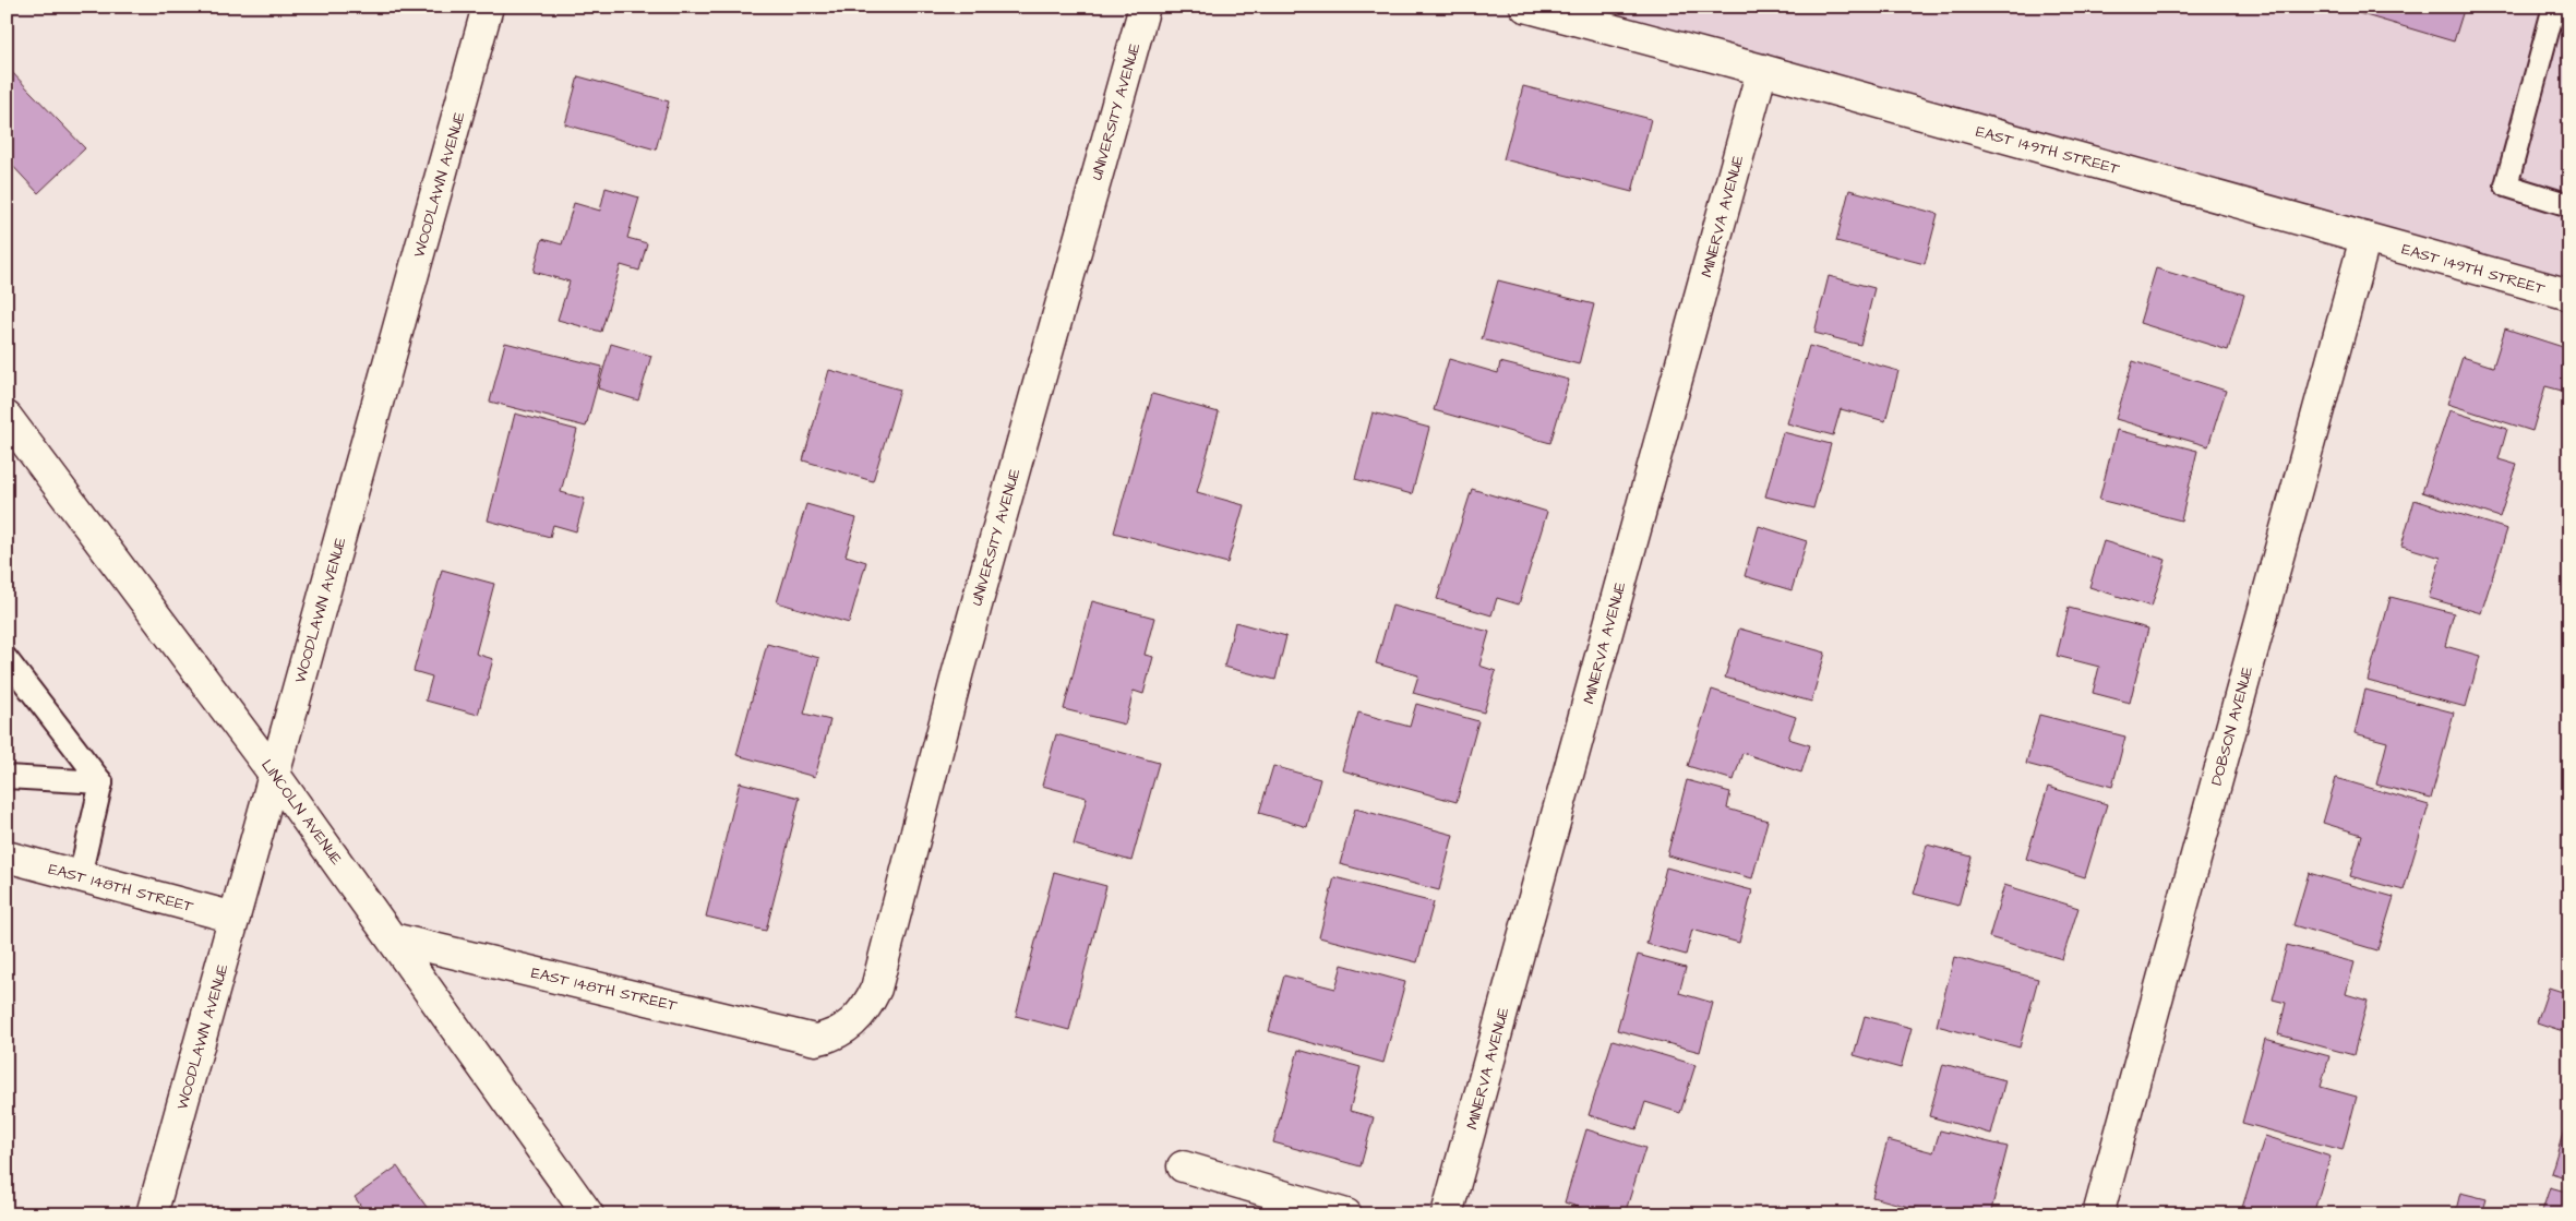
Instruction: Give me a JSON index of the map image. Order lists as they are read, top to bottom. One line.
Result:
{"streets":{"street":["UNIVERSITY AVENUE","EAST 149TH STREET","WOODLAWN AVENUE","MINERVA AVENUE","DOBSON AVENUE","LINCOLN AVENUE","EAST 148TH STREET"]},"crossings":[["UNIVERSITY AVENUE","EAST 148TH STREET"],["EAST 149TH STREET","MINERVA AVENUE"],["EAST 149TH STREET","DOBSON AVENUE"],["WOODLAWN AVENUE","LINCOLN AVENUE"],["WOODLAWN AVENUE","EAST 148TH STREET"],["LINCOLN AVENUE","EAST 148TH STREET"]]}
